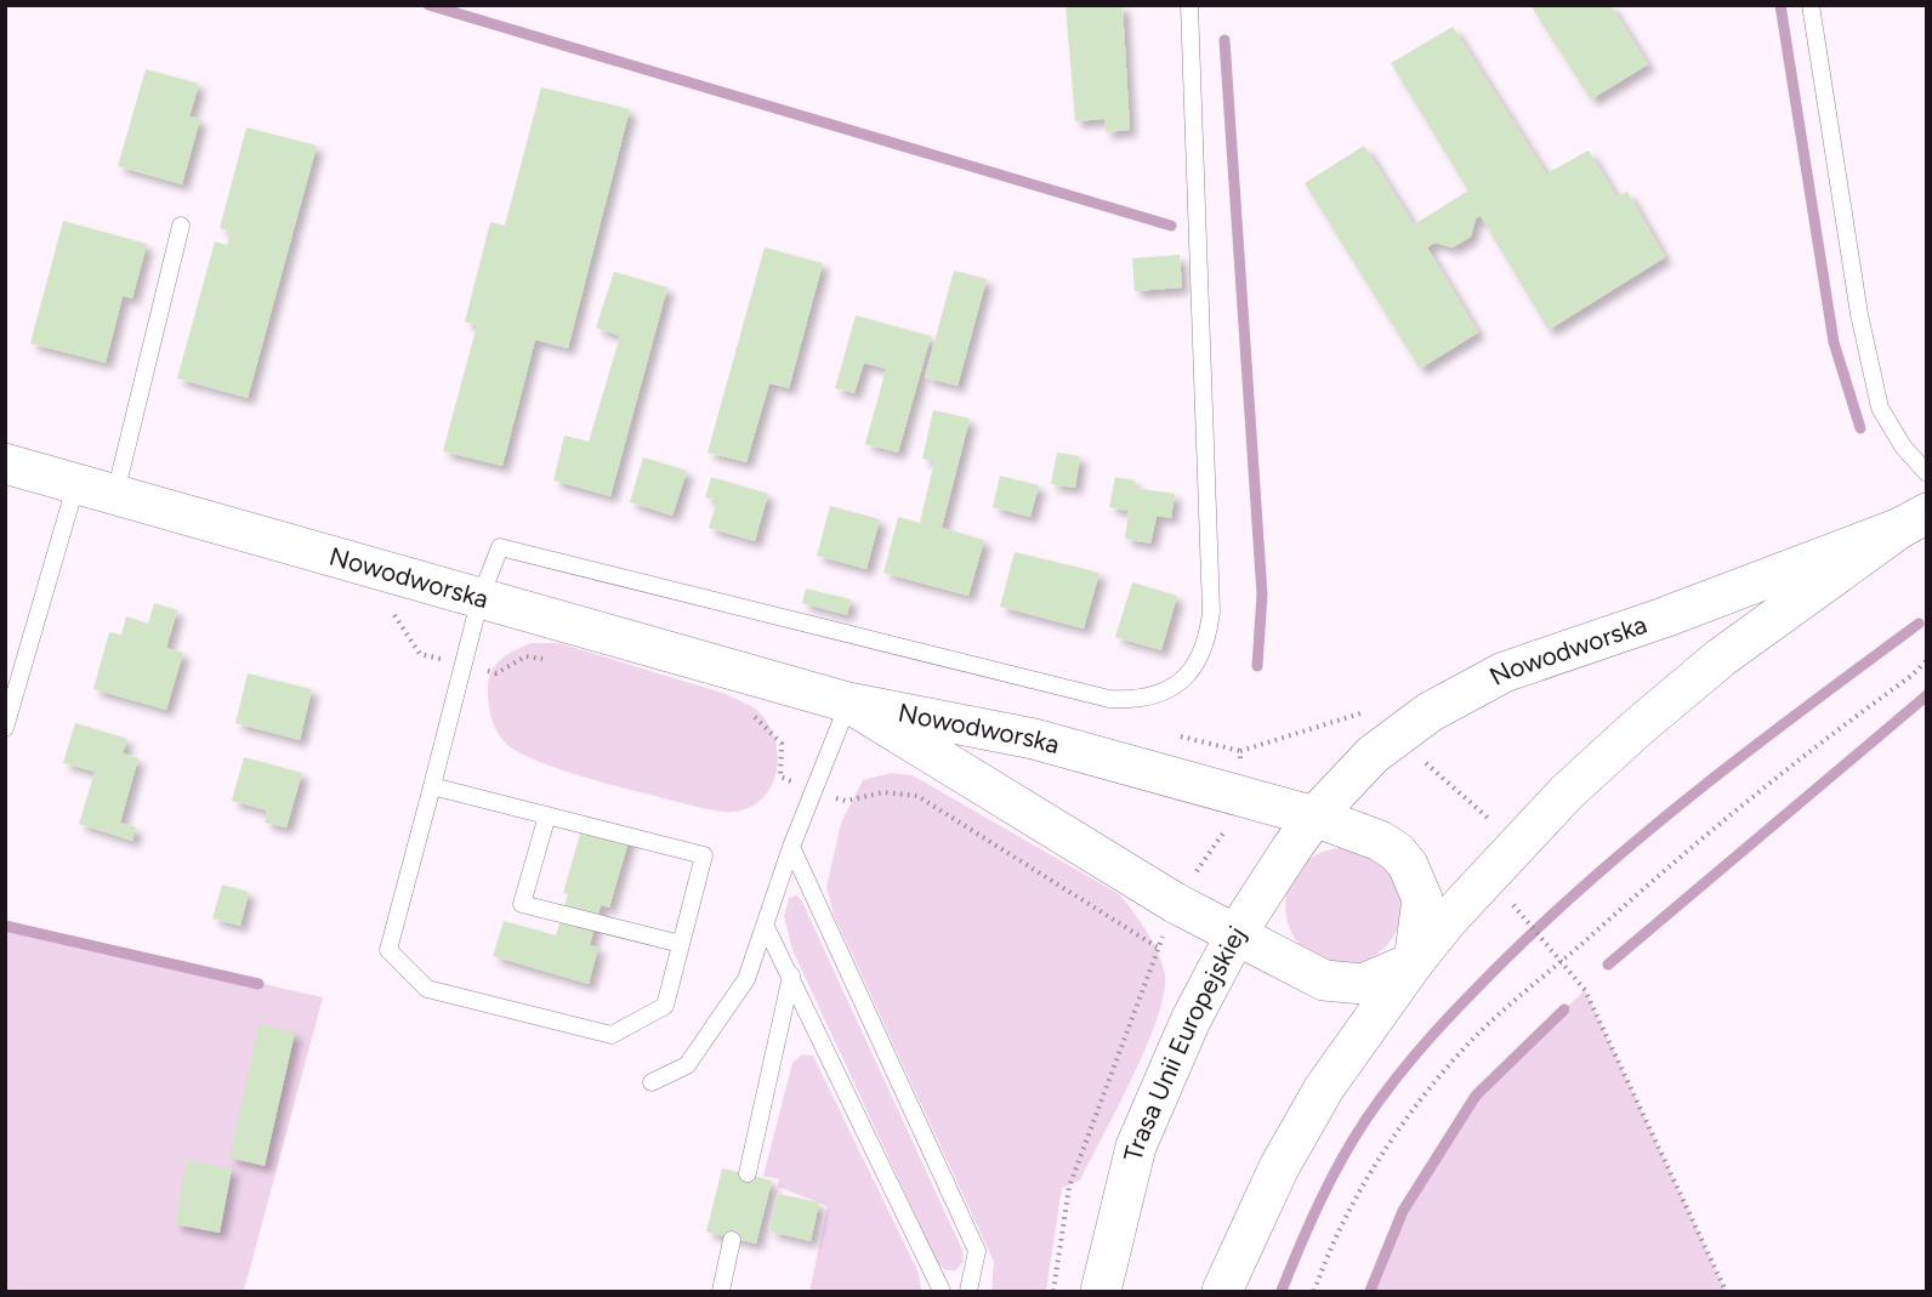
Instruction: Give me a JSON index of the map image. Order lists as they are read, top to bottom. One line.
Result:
{"streets":{"main road":["Nowodworska","Trasa Unii Europejskiej"]},"crossings":[["Nowodworska","Trasa Unii Europejskiej"]]}
